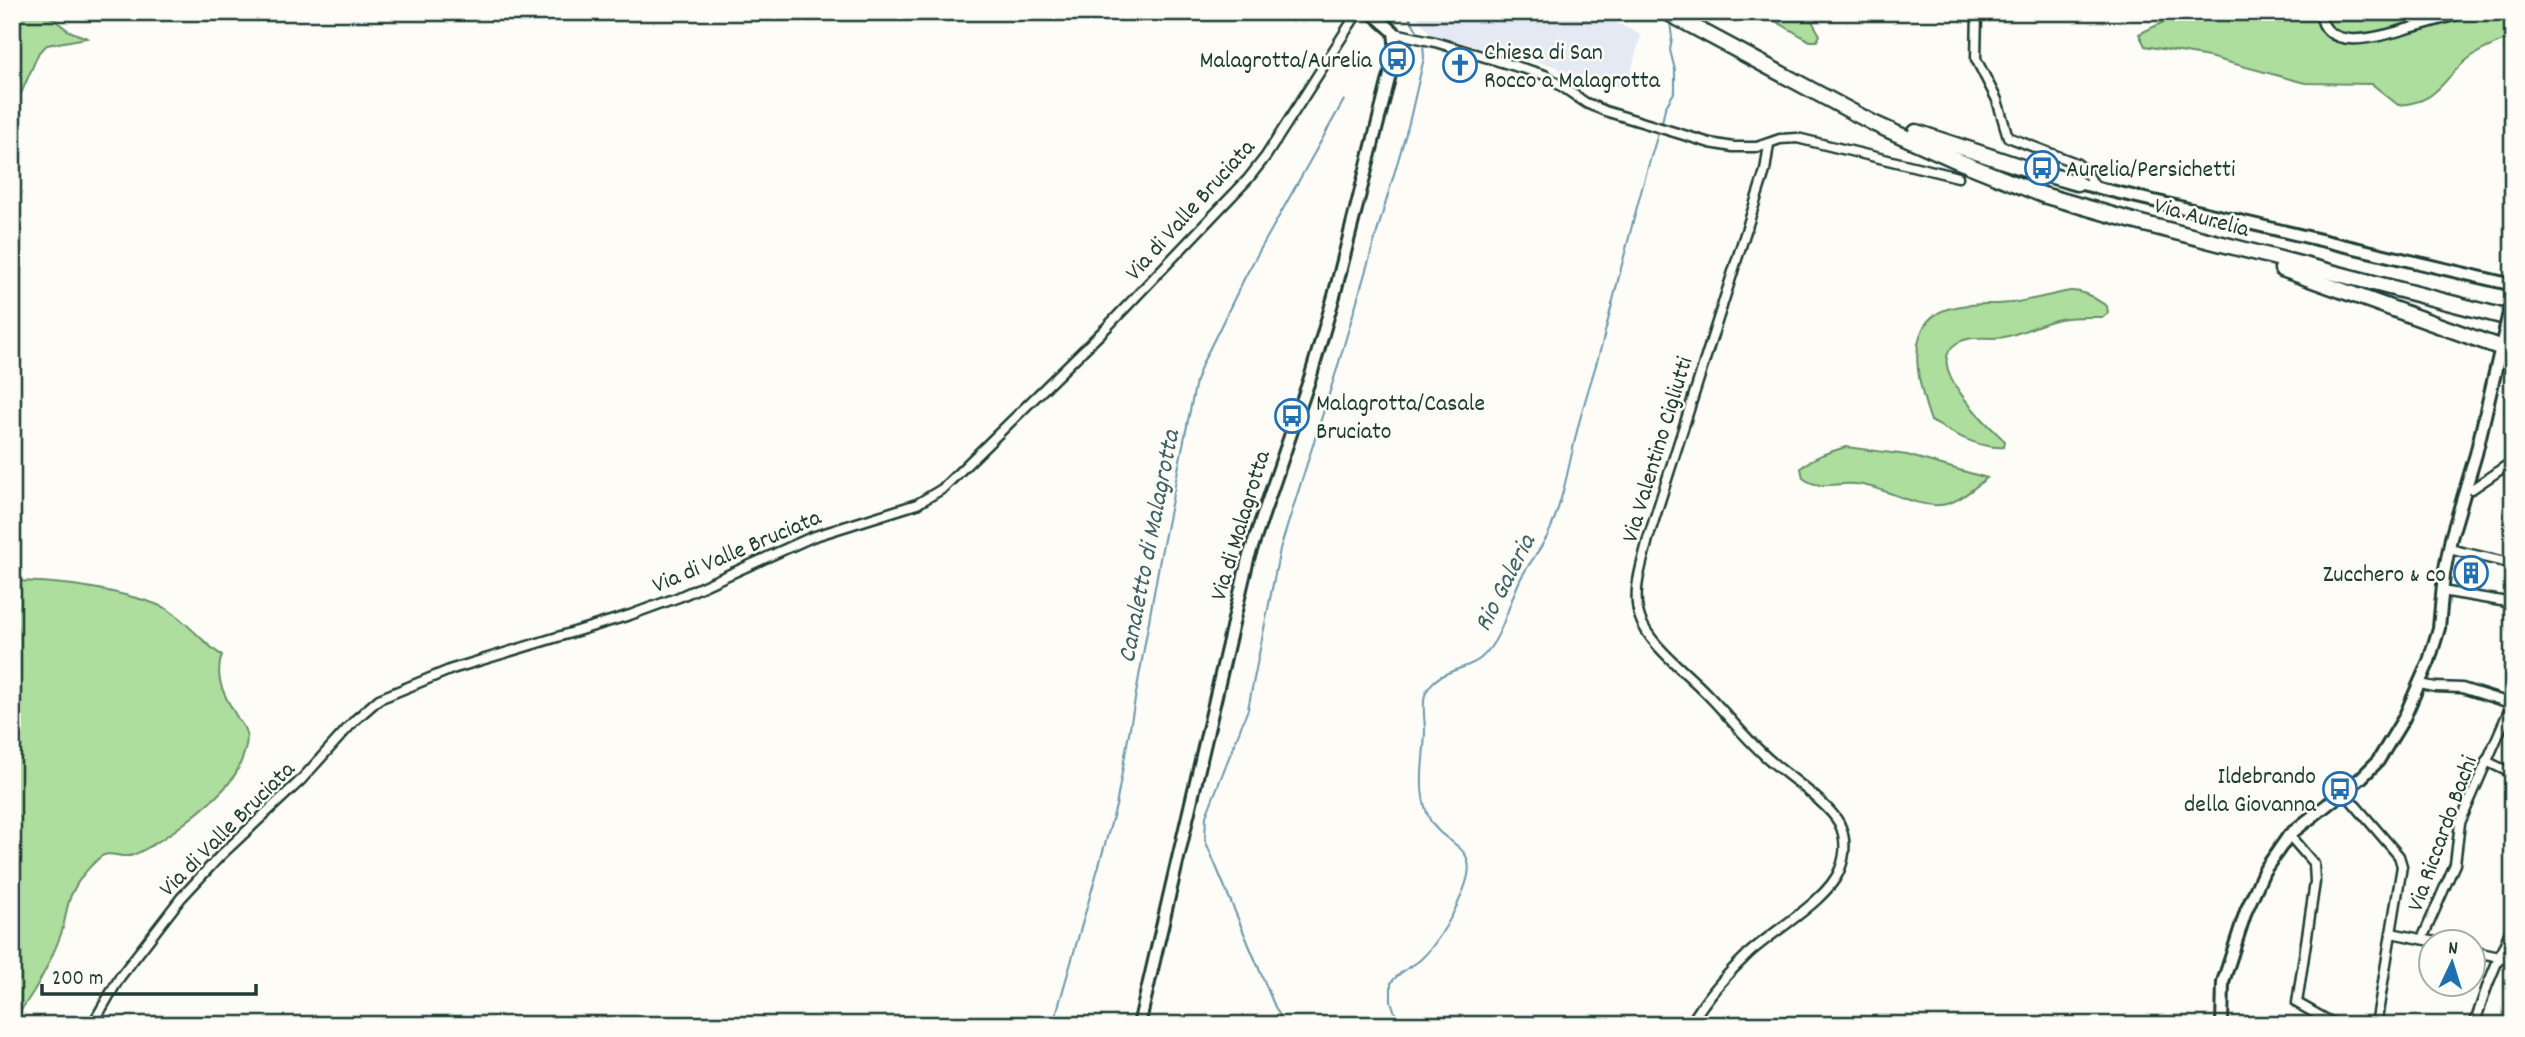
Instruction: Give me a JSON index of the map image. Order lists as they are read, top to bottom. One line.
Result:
{"streets":{"highway":["Via Aurelia"],"street":["Via di Valle Bruciata","Via Valentino Cigliutti","Via di Malagrotta","Via Riccardo Bachi"]},"water":["Canaletto di Malagrotta","Rio Galeria"],"places":{"bus stop":["Malagrotta/Aurelia","Aurelia/Persichetti","Malagrotta/Casale Bruciato","Ildebrando della Giovanna"],"church":["Chiesa di San Rocco a Malagrotta"],"building":["Zucchero & co"]},"scale_bar":"200 m","north":"top"}
